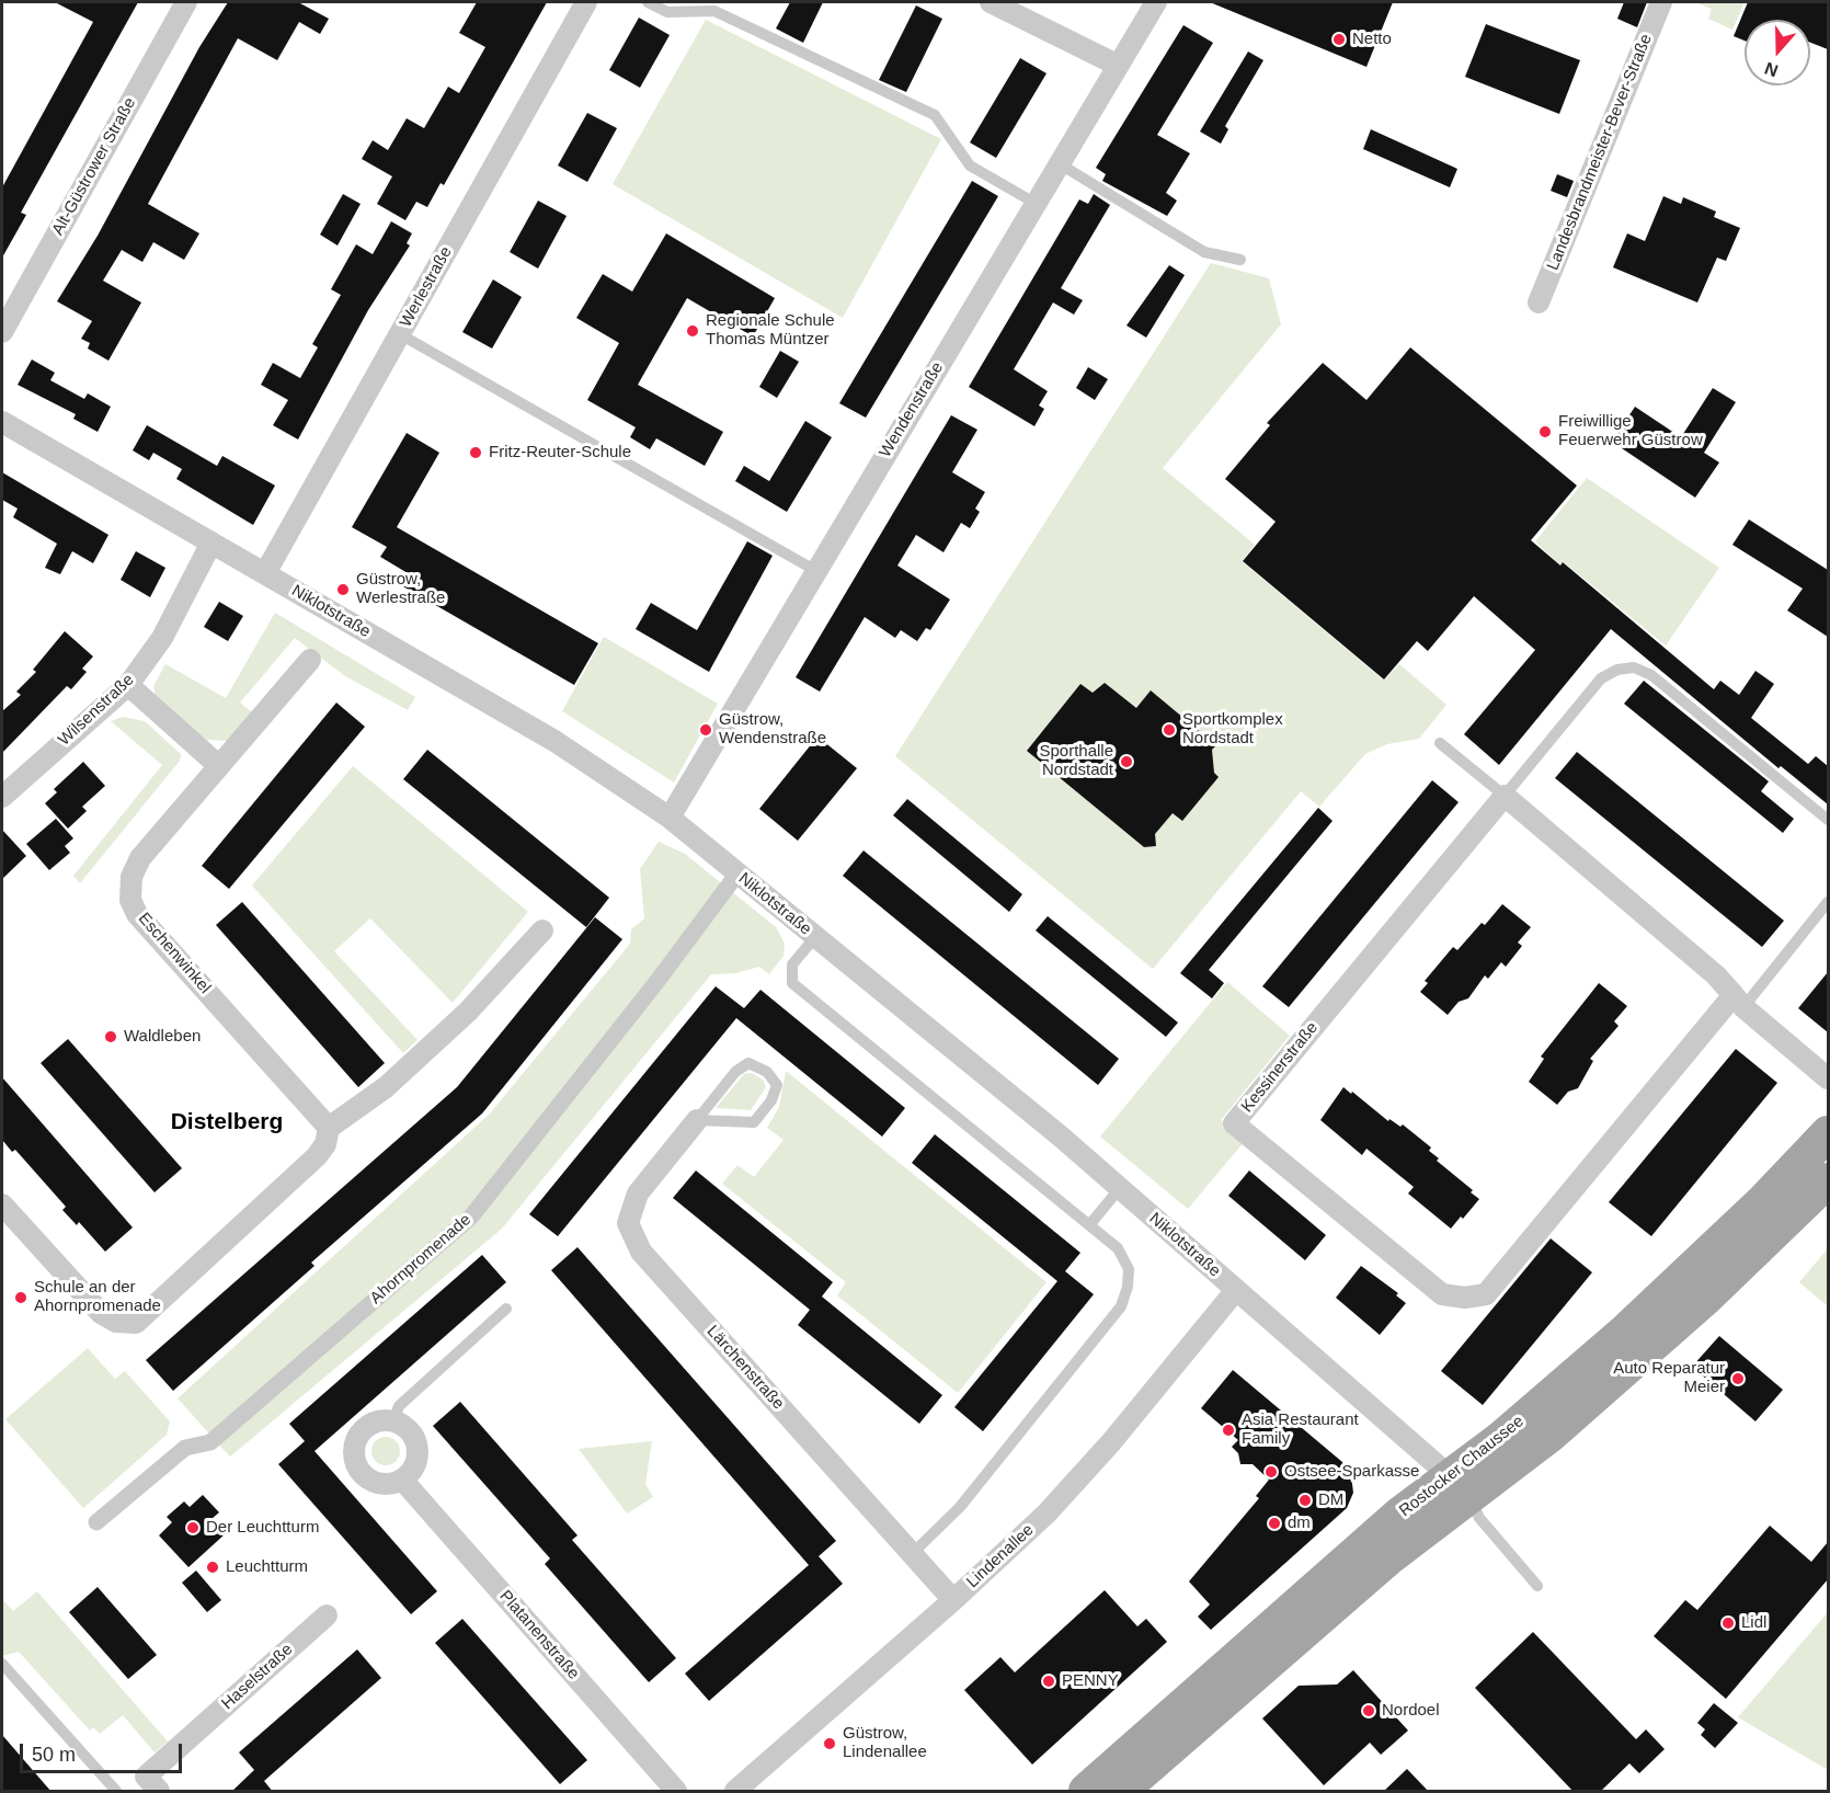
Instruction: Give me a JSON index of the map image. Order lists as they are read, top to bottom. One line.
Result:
{"streets":{"main road":["Rostocker Chaussee"],"street":["Landesbrandmeister-Bever-Straße","Alt-Güstrower Straße","Werlestraße","Wendenstraße","Niklotstraße","Wilsenstraße","Eschenwinkel","Kessinerstraße","Ahornpromenade","Lärchenstraße","Lindenallee","Platanenstraße","Haselstraße"]},"crossings":[["Werlestraße","Niklotstraße"],["Wendenstraße","Niklotstraße"],["Niklotstraße","Wilsenstraße"],["Niklotstraße","Ahornpromenade"],["Niklotstraße","Rostocker Chaussee"],["Niklotstraße","Lindenallee"],["Lärchenstraße","Lindenallee"]],"districts":["Distelberg"],"places":["Netto","Regionale Schule Thomas Müntzer","Freiwillige Feuerwehr Güstrow","Fritz-Reuter-Schule","Güstrow, Werlestraße","Güstrow, Wendenstraße","Sportkomplex Nordstadt","Sporthalle Nordstadt","Waldleben","Schule an der Ahornpromenade","Auto Reparatur Meier","Asia Restaurant Family","Ostsee-Sparkasse","DM","dm","Der Leuchtturm","Leuchtturm","Lidl","PENNY","Nordoel","Güstrow, Lindenallee"],"scale_bar":"50 m","north":"bottom"}
